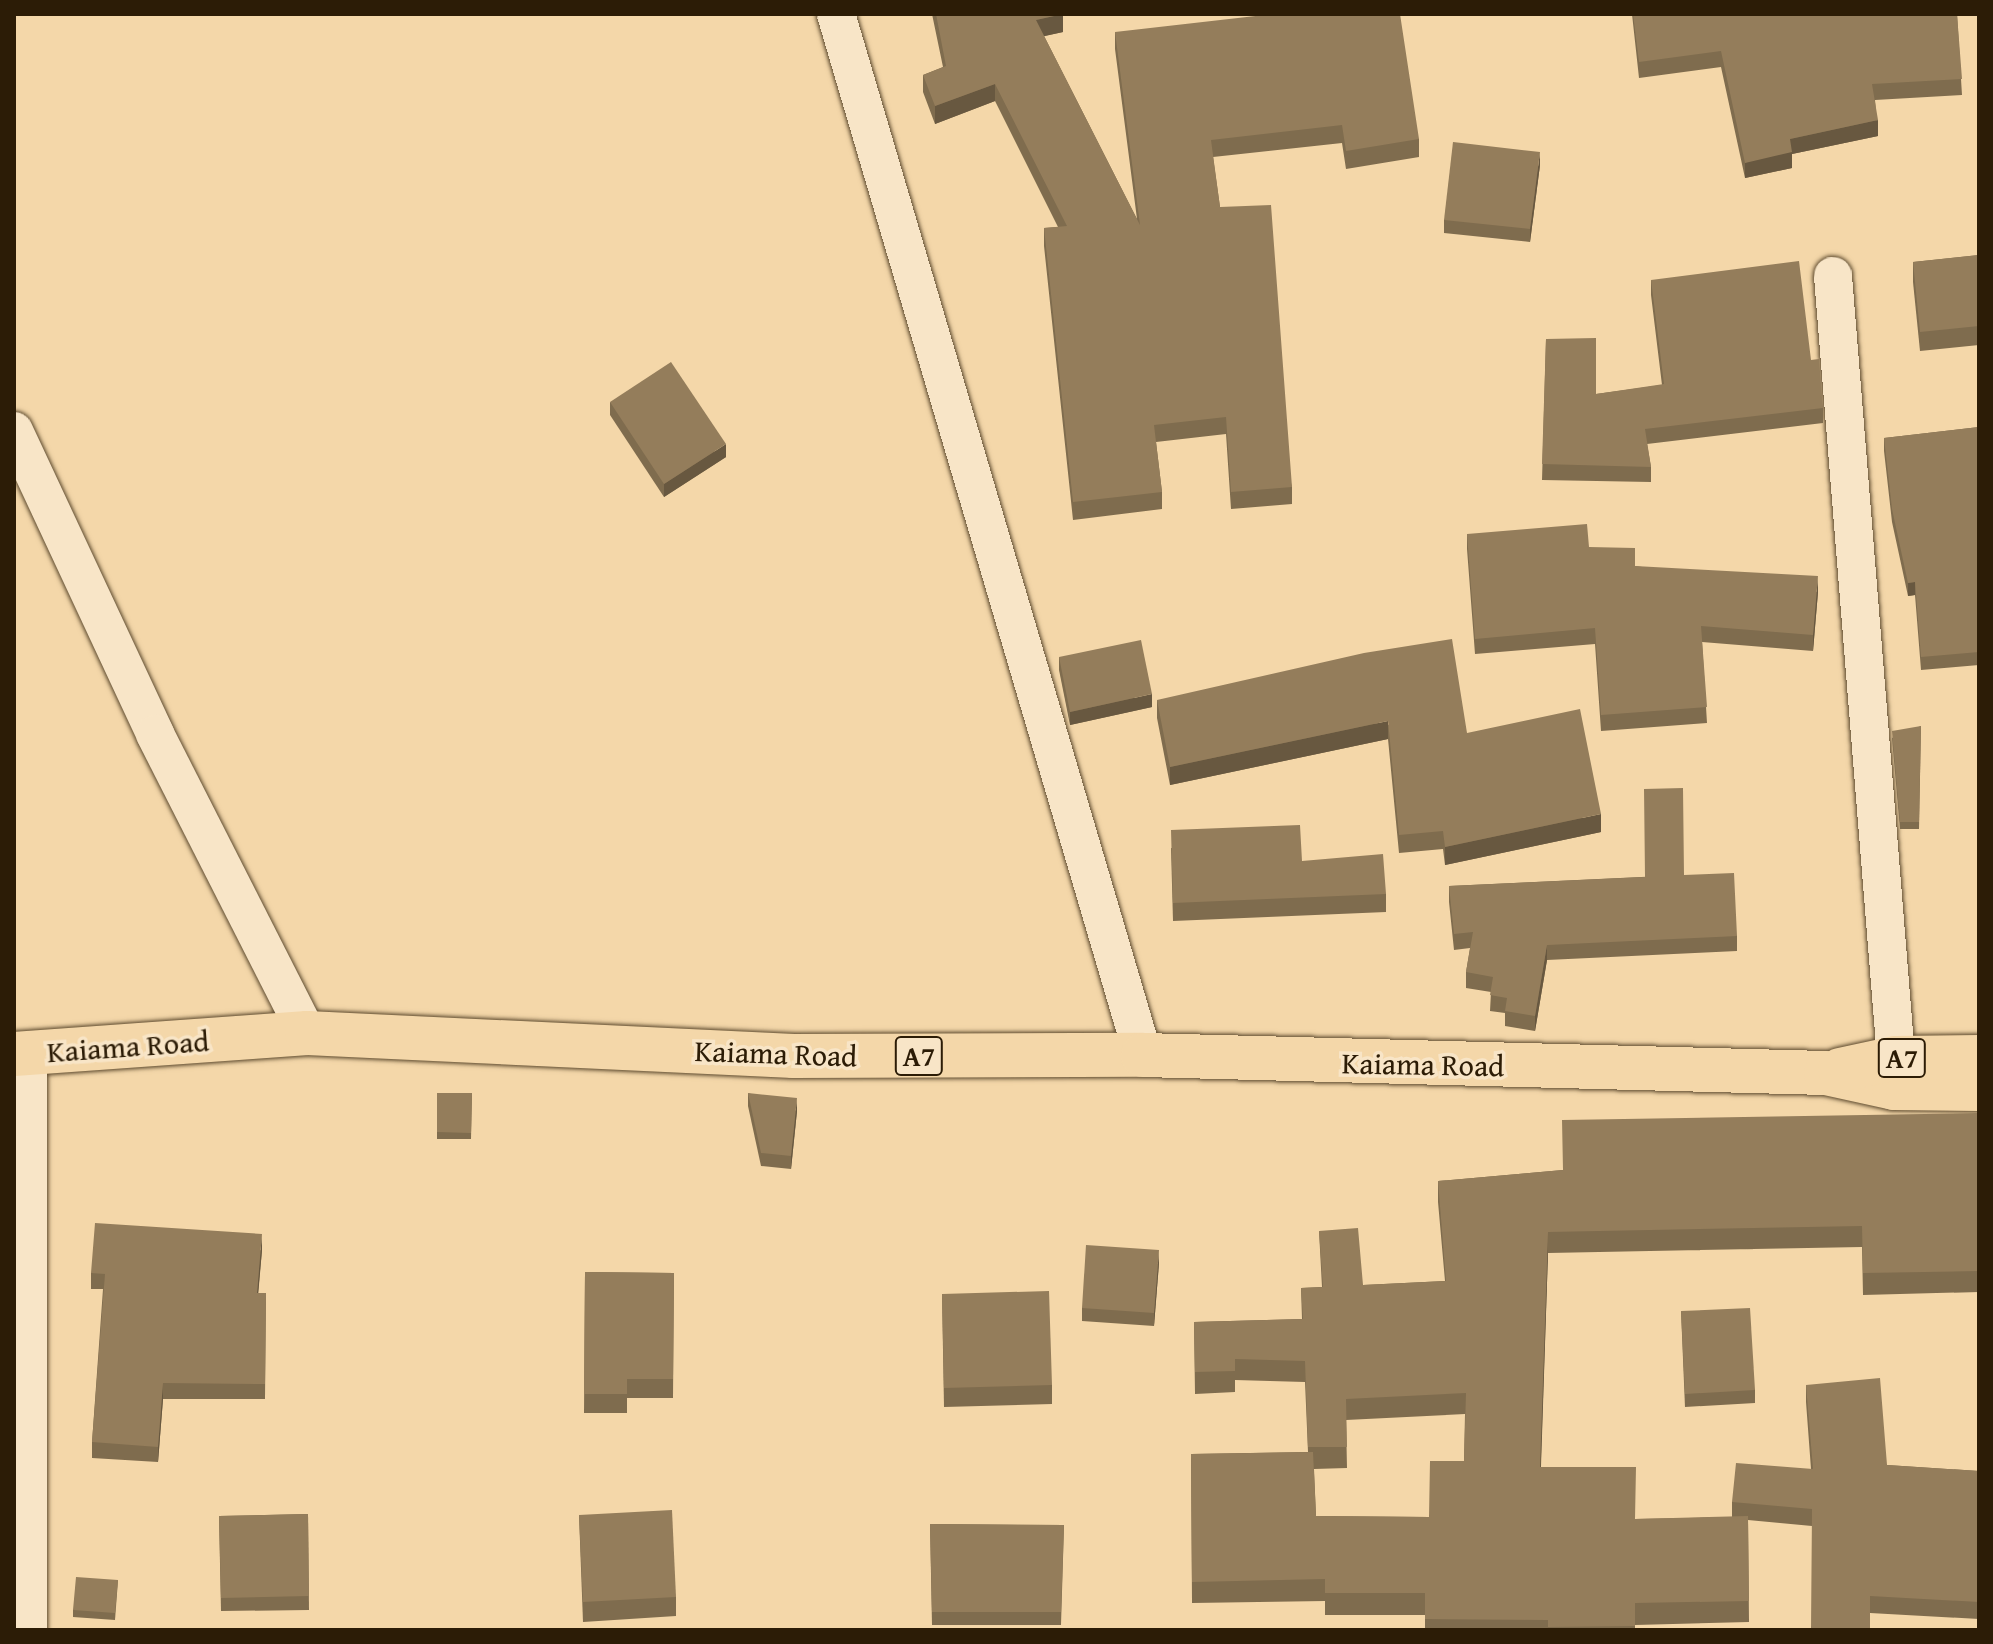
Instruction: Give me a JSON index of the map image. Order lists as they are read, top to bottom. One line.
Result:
{"streets":{"highway":["Kaiama Road","A7"]}}
